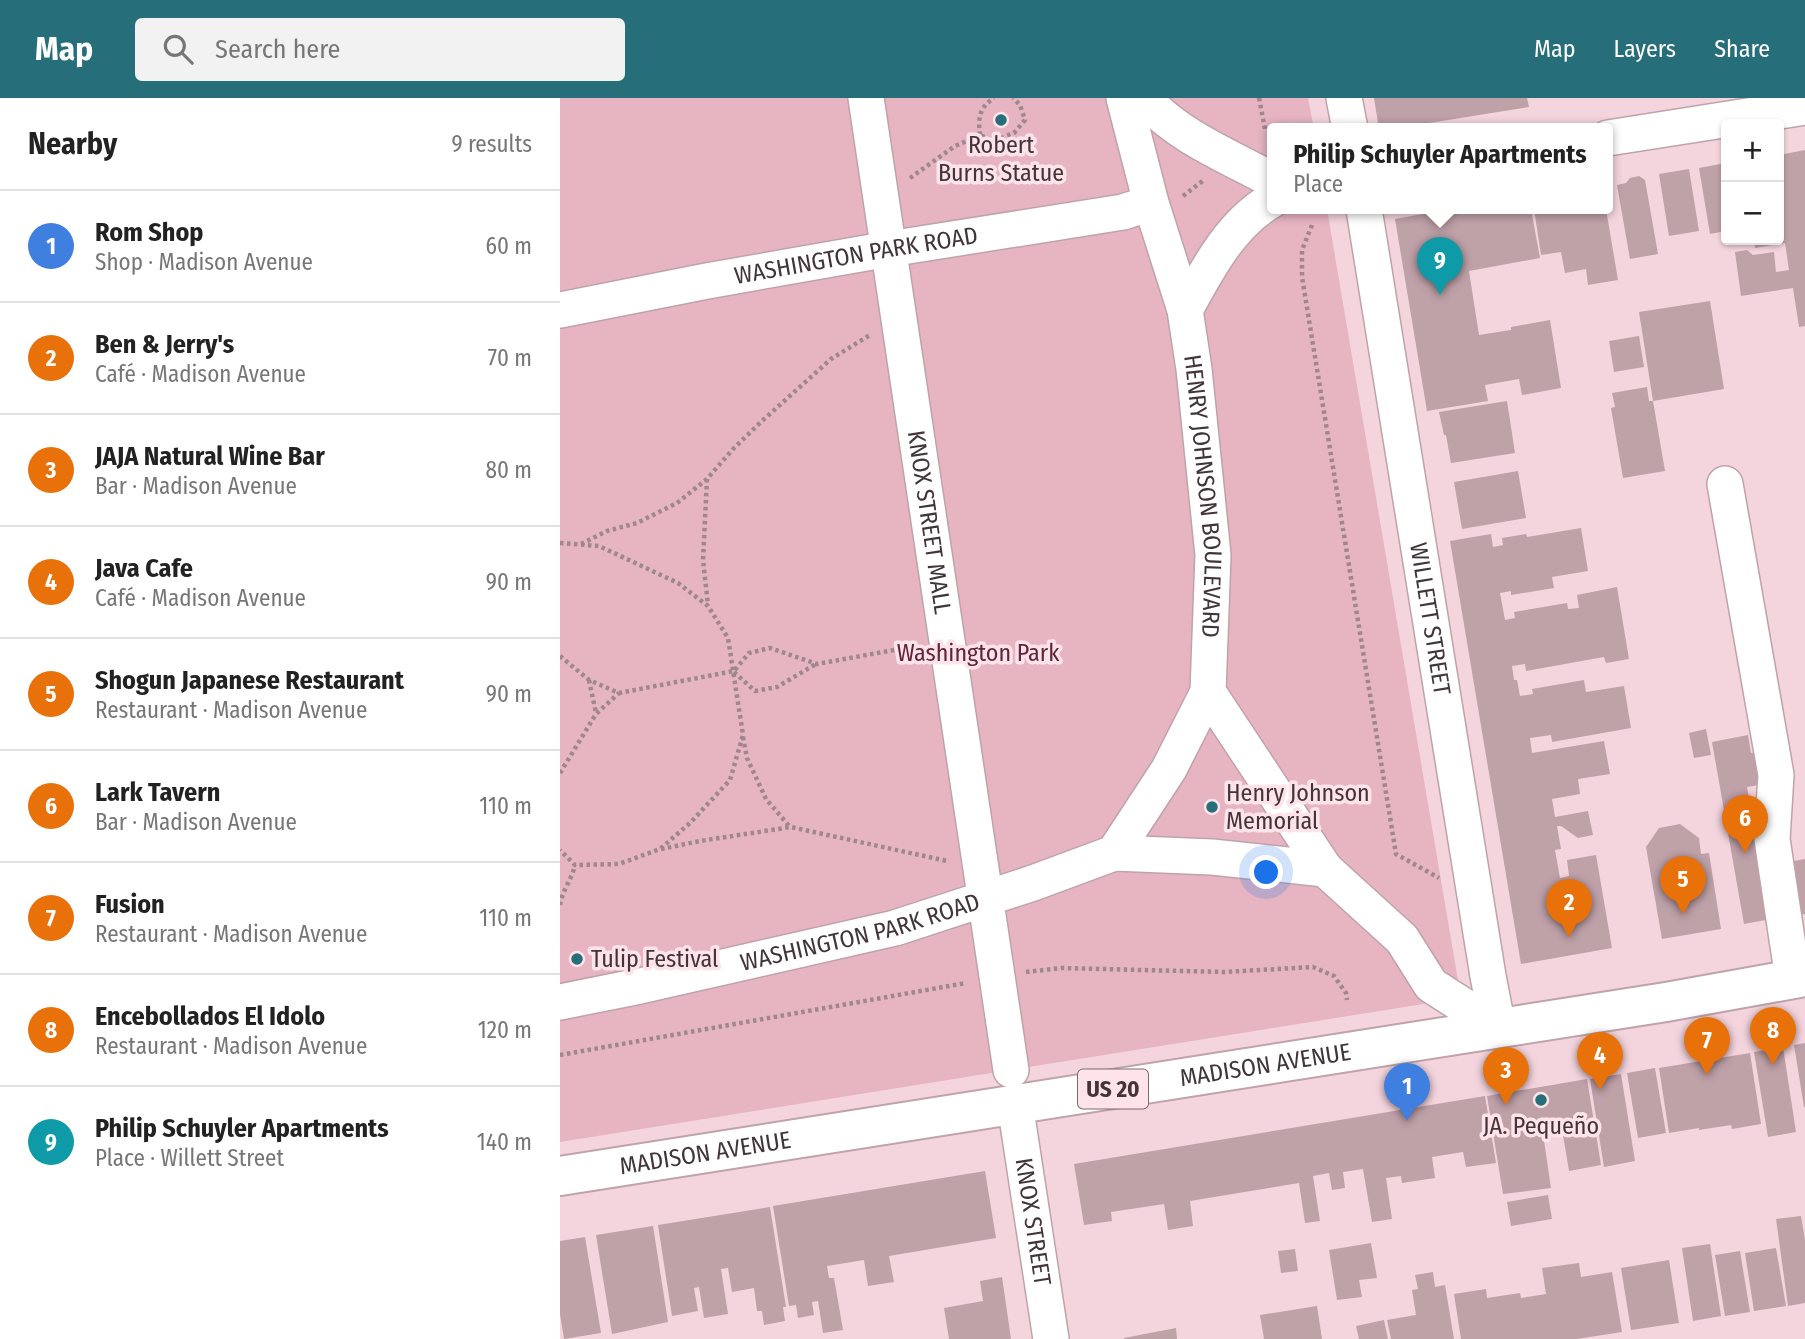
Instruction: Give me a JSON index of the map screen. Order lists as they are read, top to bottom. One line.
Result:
{"streets":{"main road":["MADISON AVENUE","US 20"],"street":["WASHINGTON PARK ROAD","HENRY JOHNSON BOULEVARD","KNOX STREET MALL","WILLETT STREET","KNOX STREET"]},"crossings":[["WASHINGTON PARK ROAD","HENRY JOHNSON BOULEVARD"],["WASHINGTON PARK ROAD","KNOX STREET MALL"],["KNOX STREET MALL","MADISON AVENUE"],["KNOX STREET MALL","KNOX STREET"],["WILLETT STREET","MADISON AVENUE"],["MADISON AVENUE","KNOX STREET"]],"parks":["Washington Park"],"places":["Robert Burns Statue","Henry Johnson Memorial","Tulip Festival","JA. Pequeño"],"page":{"header":"Map","search":"Search here","nav":["Map","Layers","Share"],"heading":["Nearby","9 results"],"map_buttons":["+","−"],"popup":["Philip Schuyler Apartments","Place"],"list":[{"mark":"1","name":"Rom Shop","note":"Shop · Madison Avenue","value":"60 m"},{"mark":"2","name":"Ben & Jerry's","note":"Café · Madison Avenue","value":"70 m"},{"mark":"3","name":"JAJA Natural Wine Bar","note":"Bar · Madison Avenue","value":"80 m"},{"mark":"4","name":"Java Cafe","note":"Café · Madison Avenue","value":"90 m"},{"mark":"5","name":"Shogun Japanese Restaurant","note":"Restaurant · Madison Avenue","value":"90 m"},{"mark":"6","name":"Lark Tavern","note":"Bar · Madison Avenue","value":"110 m"},{"mark":"7","name":"Fusion","note":"Restaurant · Madison Avenue","value":"110 m"},{"mark":"8","name":"Encebollados El Idolo","note":"Restaurant · Madison Avenue","value":"120 m"},{"mark":"9","name":"Philip Schuyler Apartments","note":"Place · Willett Street","value":"140 m"}],"pins":["9","6","5","2","8","7","4","3","1"]}}
